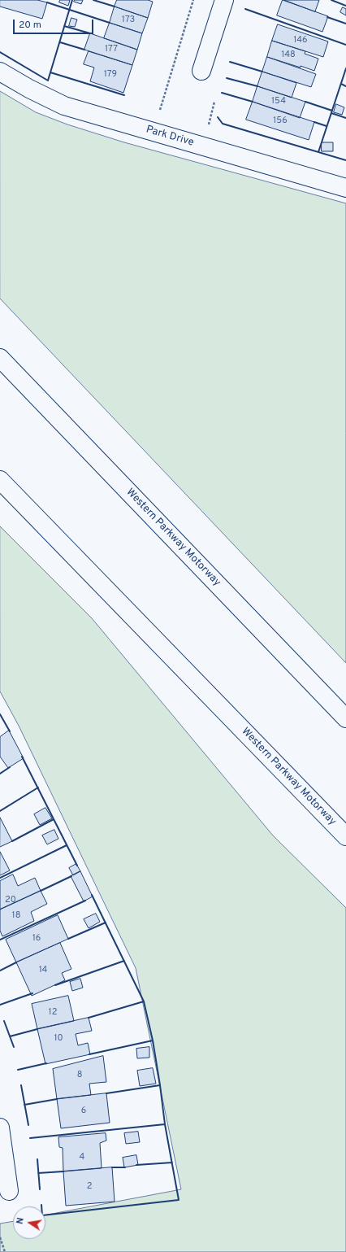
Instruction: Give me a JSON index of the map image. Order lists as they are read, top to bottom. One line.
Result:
{"streets":{"main road":["Park Drive","Western Parkway Motorway"]},"house_numbers":["173","146","177","148","179","154","156","20","18","16","14","12","10","8","6","4","2"],"scale_bar":"20 m","north":"left"}
